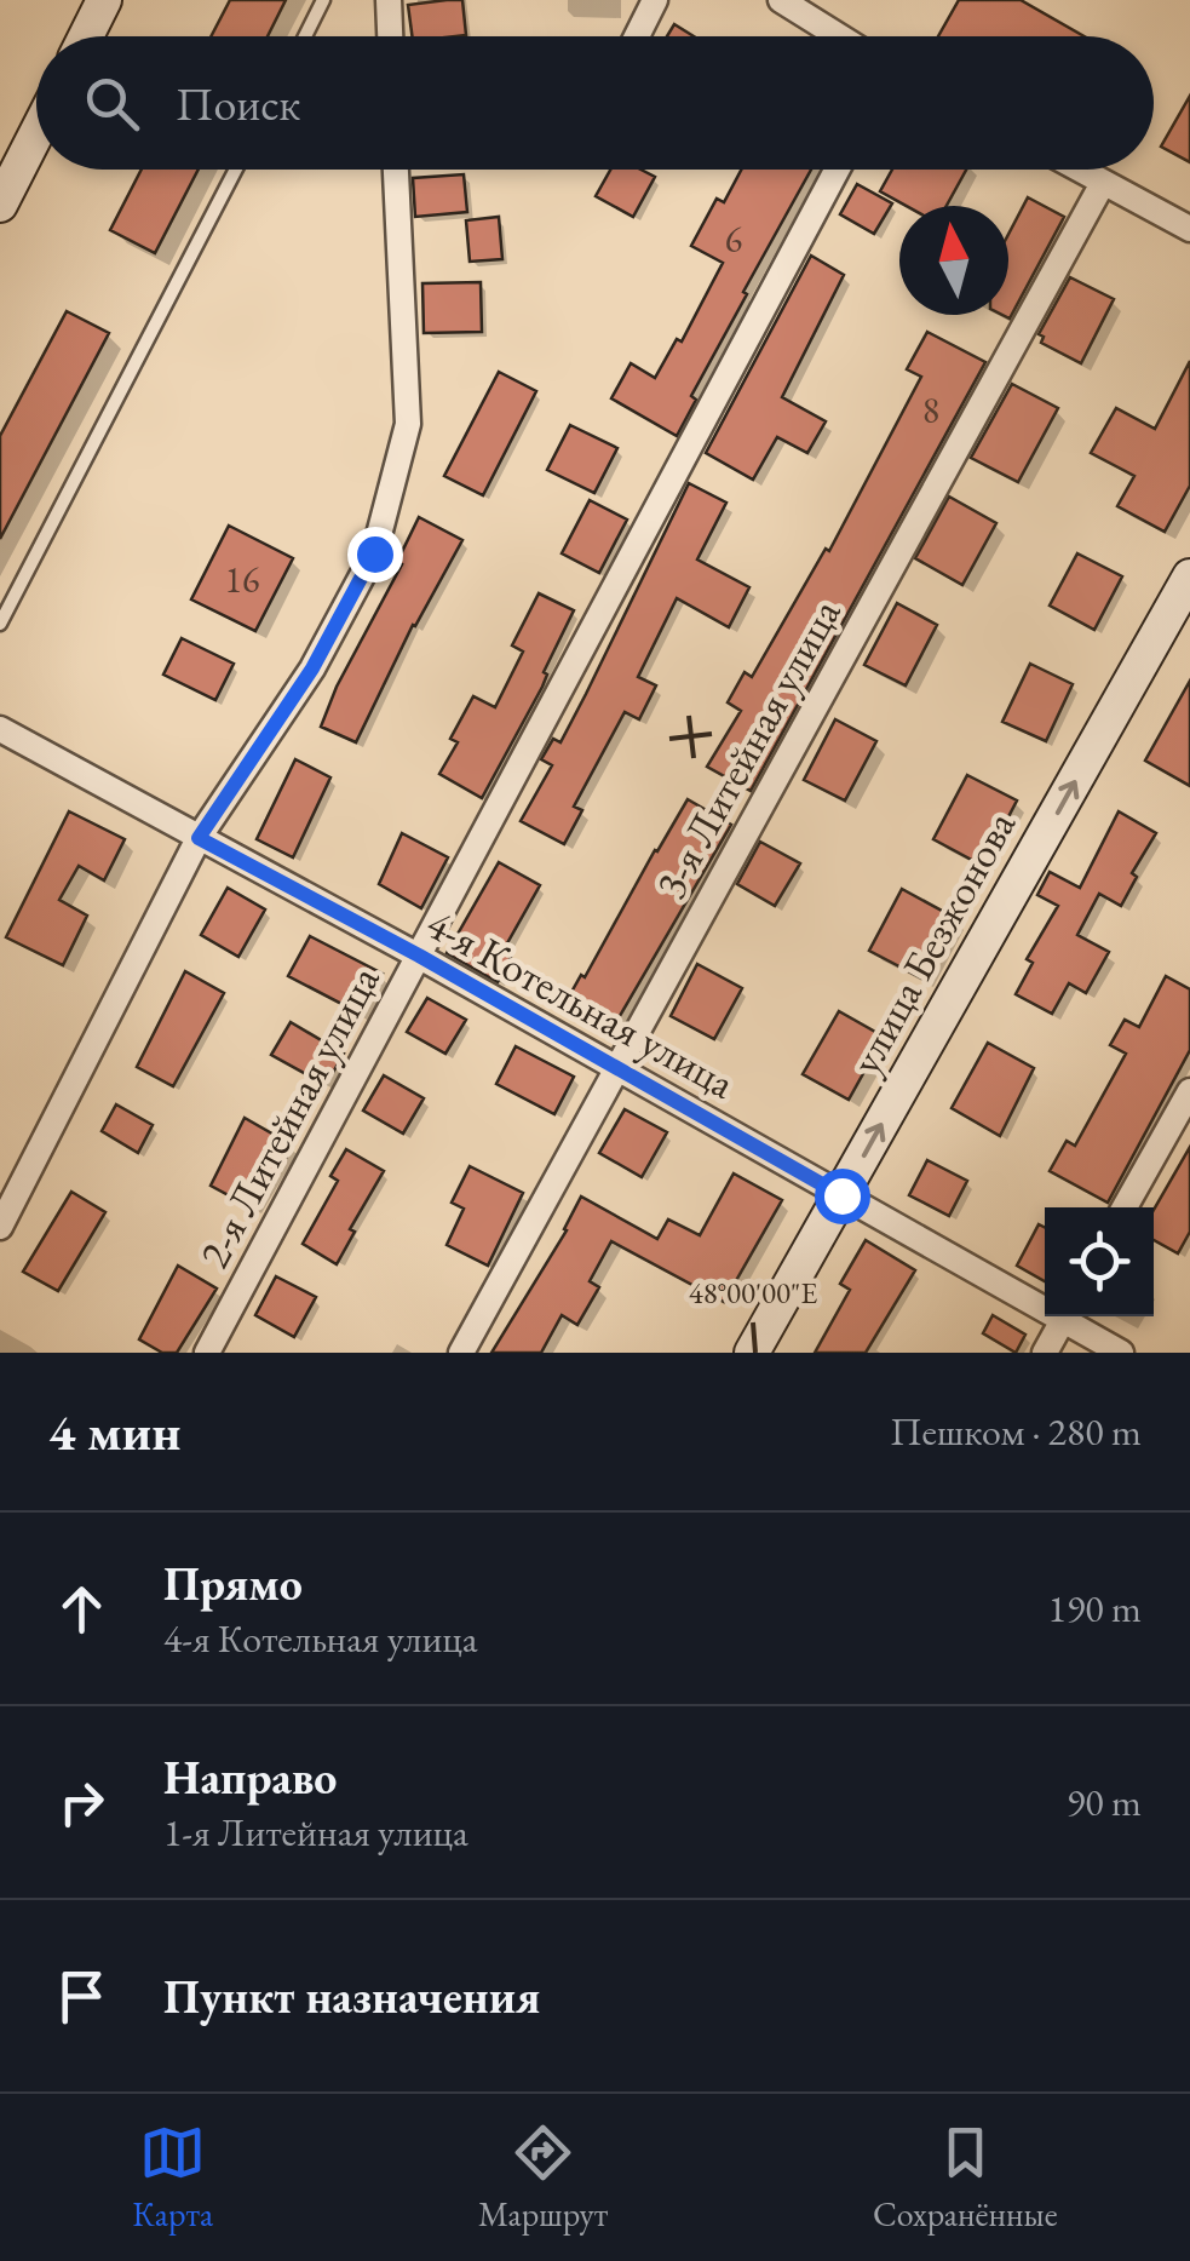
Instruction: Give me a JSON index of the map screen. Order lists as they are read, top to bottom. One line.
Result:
{"streets":{"street":["3-я Литейная улица","улица Безжонова","4-я Котельная улица","2-я Литейная улица"]},"crossings":[["3-я Литейная улица","4-я Котельная улица"],["улица Безжонова","4-я Котельная улица"],["4-я Котельная улица","2-я Литейная улица"]],"one_way":["улица Безжонова"],"house_numbers":["6","8","16"],"north":"top","page":{"search":"Поиск","heading":["4 мин","Пешком · 280 m"],"list":[["Прямо","4-я Котельная улица","190 m"],["Направо","1-я Литейная улица","90 m"],"Пункт назначения"],"nav":["Карта","Маршрут","Сохранённые"]},"coordinates":["48°00'00\"E"]}
